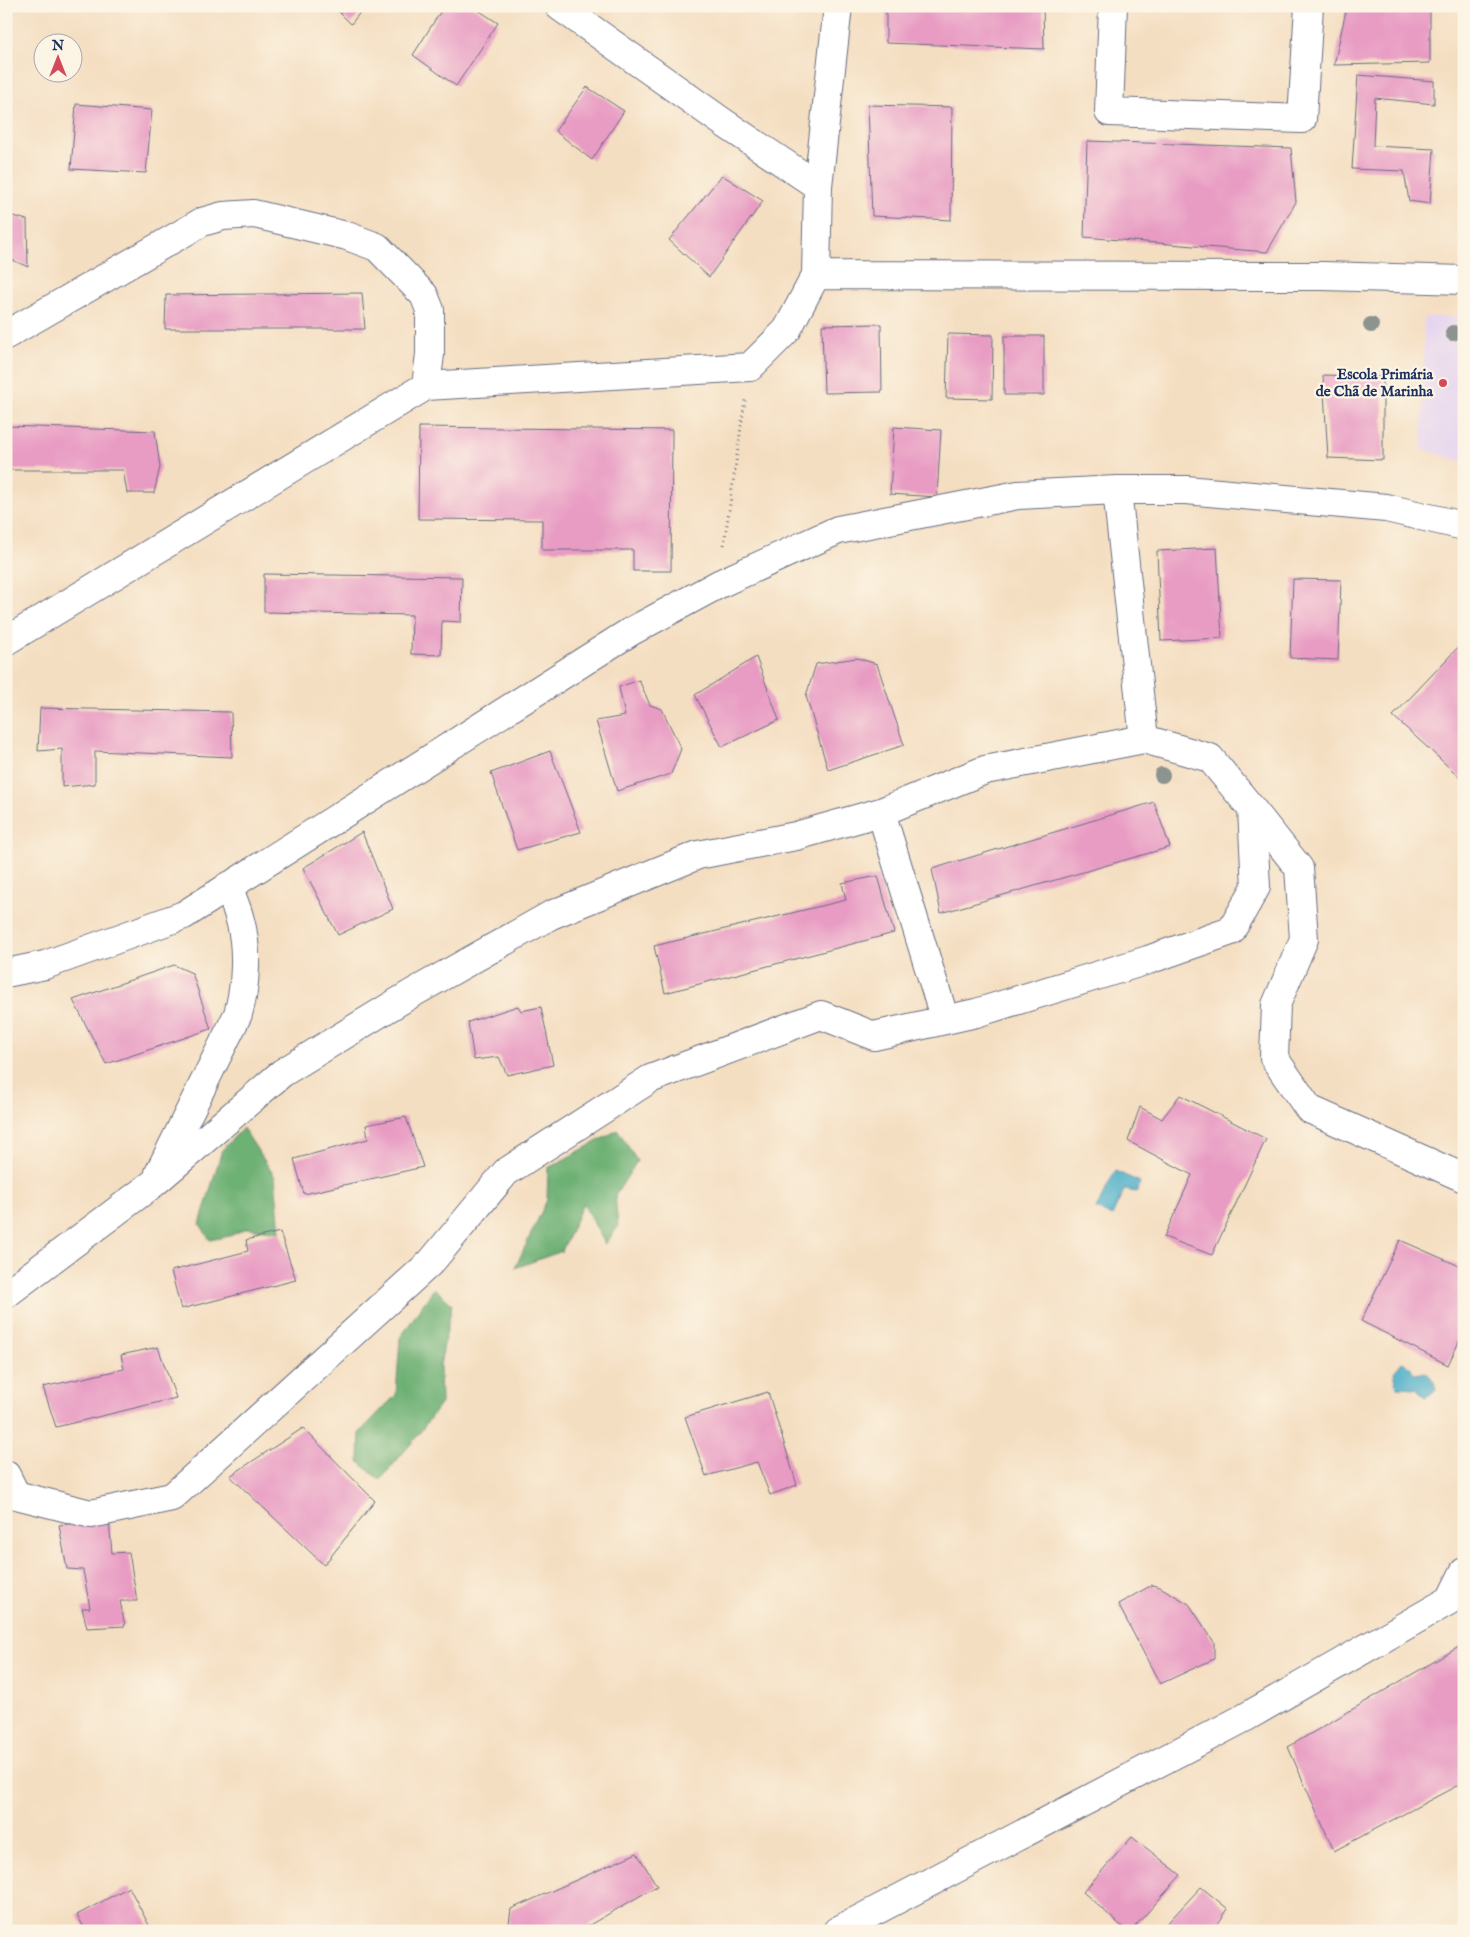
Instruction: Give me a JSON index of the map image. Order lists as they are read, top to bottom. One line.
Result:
{"places":["Escola Primária de Chã de Marinha"],"north":"top"}
